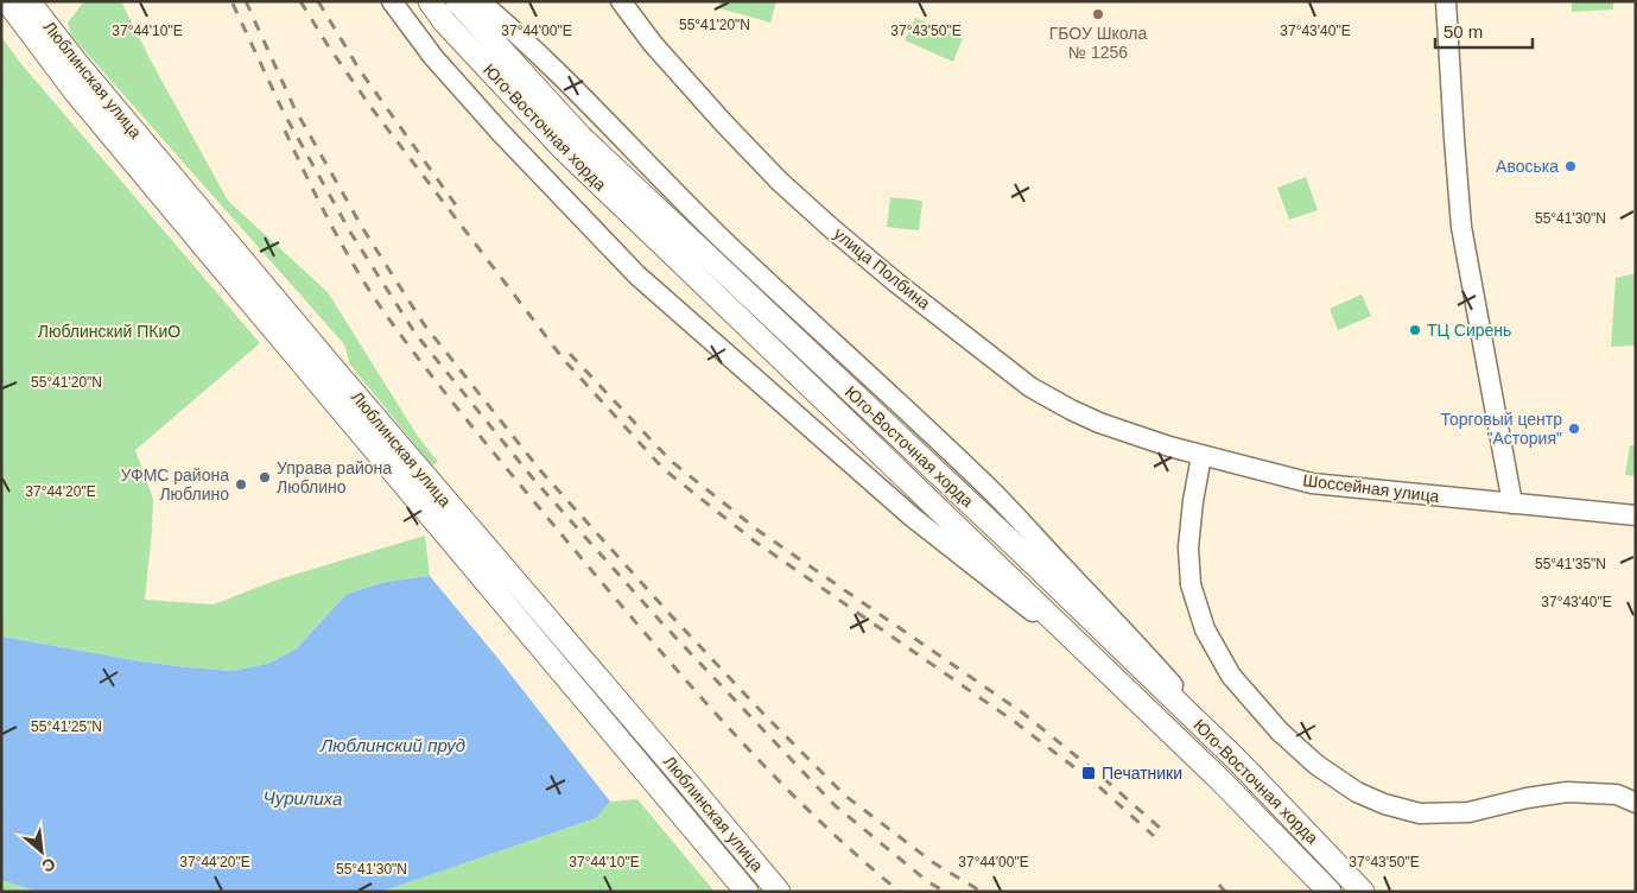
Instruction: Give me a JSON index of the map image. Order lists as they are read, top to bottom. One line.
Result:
{"streets":{"main road":["Люблинская улица","Юго-Восточная хорда","улица Полбина","Шоссейная улица"]},"crossings":[["улица Полбина","Шоссейная улица"]],"water":["Люблинский пруд","Чурилиха"],"parks":["Люблинский ПКиО"],"places":{"other":["ГБОУ Школа № 1256","Авоська","ТЦ Сирень","Торговый центр \"Астория\"","Управа района Люблино","УФМС района Люблино"],"transit":["Печатники"]},"scale_bar":"50 m","north":"bottom right","coordinates":["55°41'20\"N","37°43'40\"E","37°44'10\"E","37°44'00\"E","37°43'50\"E","55°41'30\"N","37°44'20\"E","55°41'35\"N","55°41'25\"N"]}
